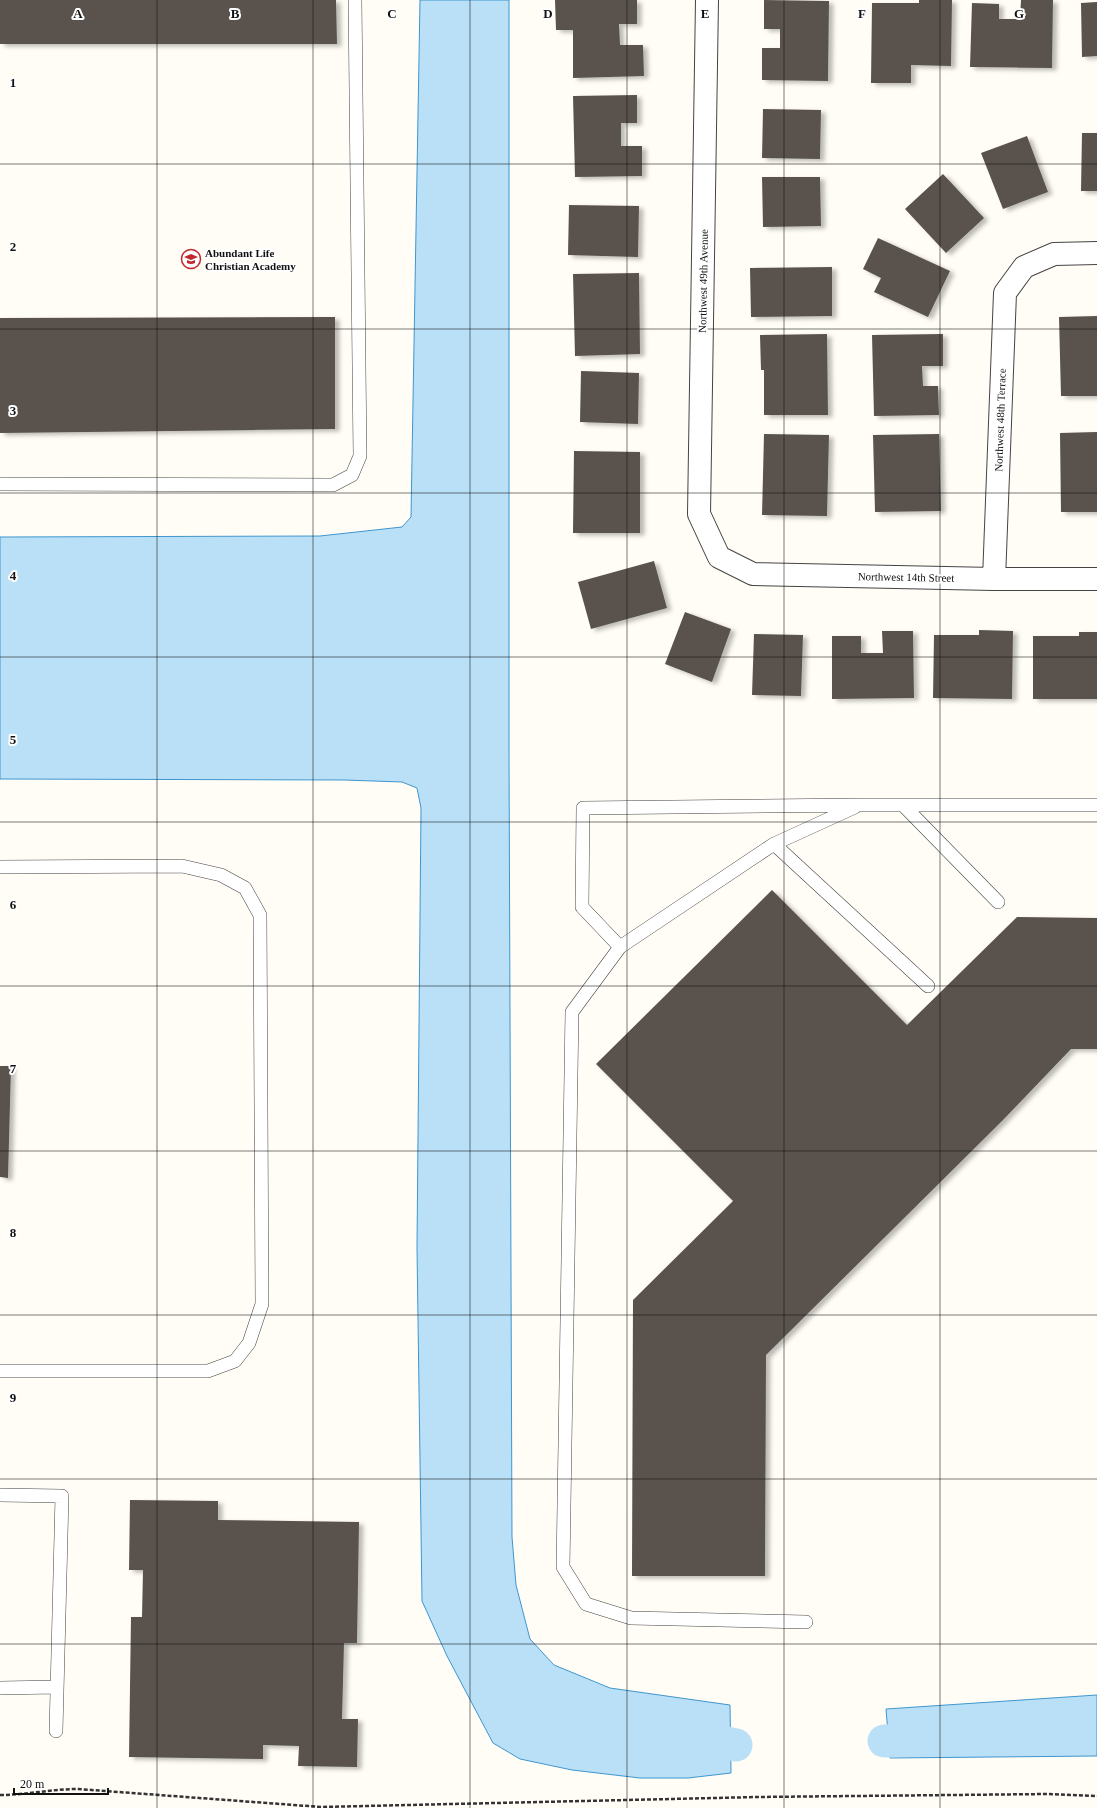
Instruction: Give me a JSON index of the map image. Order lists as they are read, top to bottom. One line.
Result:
{"streets":{"street":["Northwest 49th Avenue","Northwest 48th Terrace","Northwest 14th Street"]},"crossings":[["Northwest 49th Avenue","Northwest 14th Street"],["Northwest 48th Terrace","Northwest 14th Street"]],"places":{"school or university":["Abundant Life Christian Academy"]},"scale_bar":"20 m","grid":{"columns":["A","B","C","D","E","F","G"],"rows":["1","2","3","4","5","6","7","8","9"]}}
